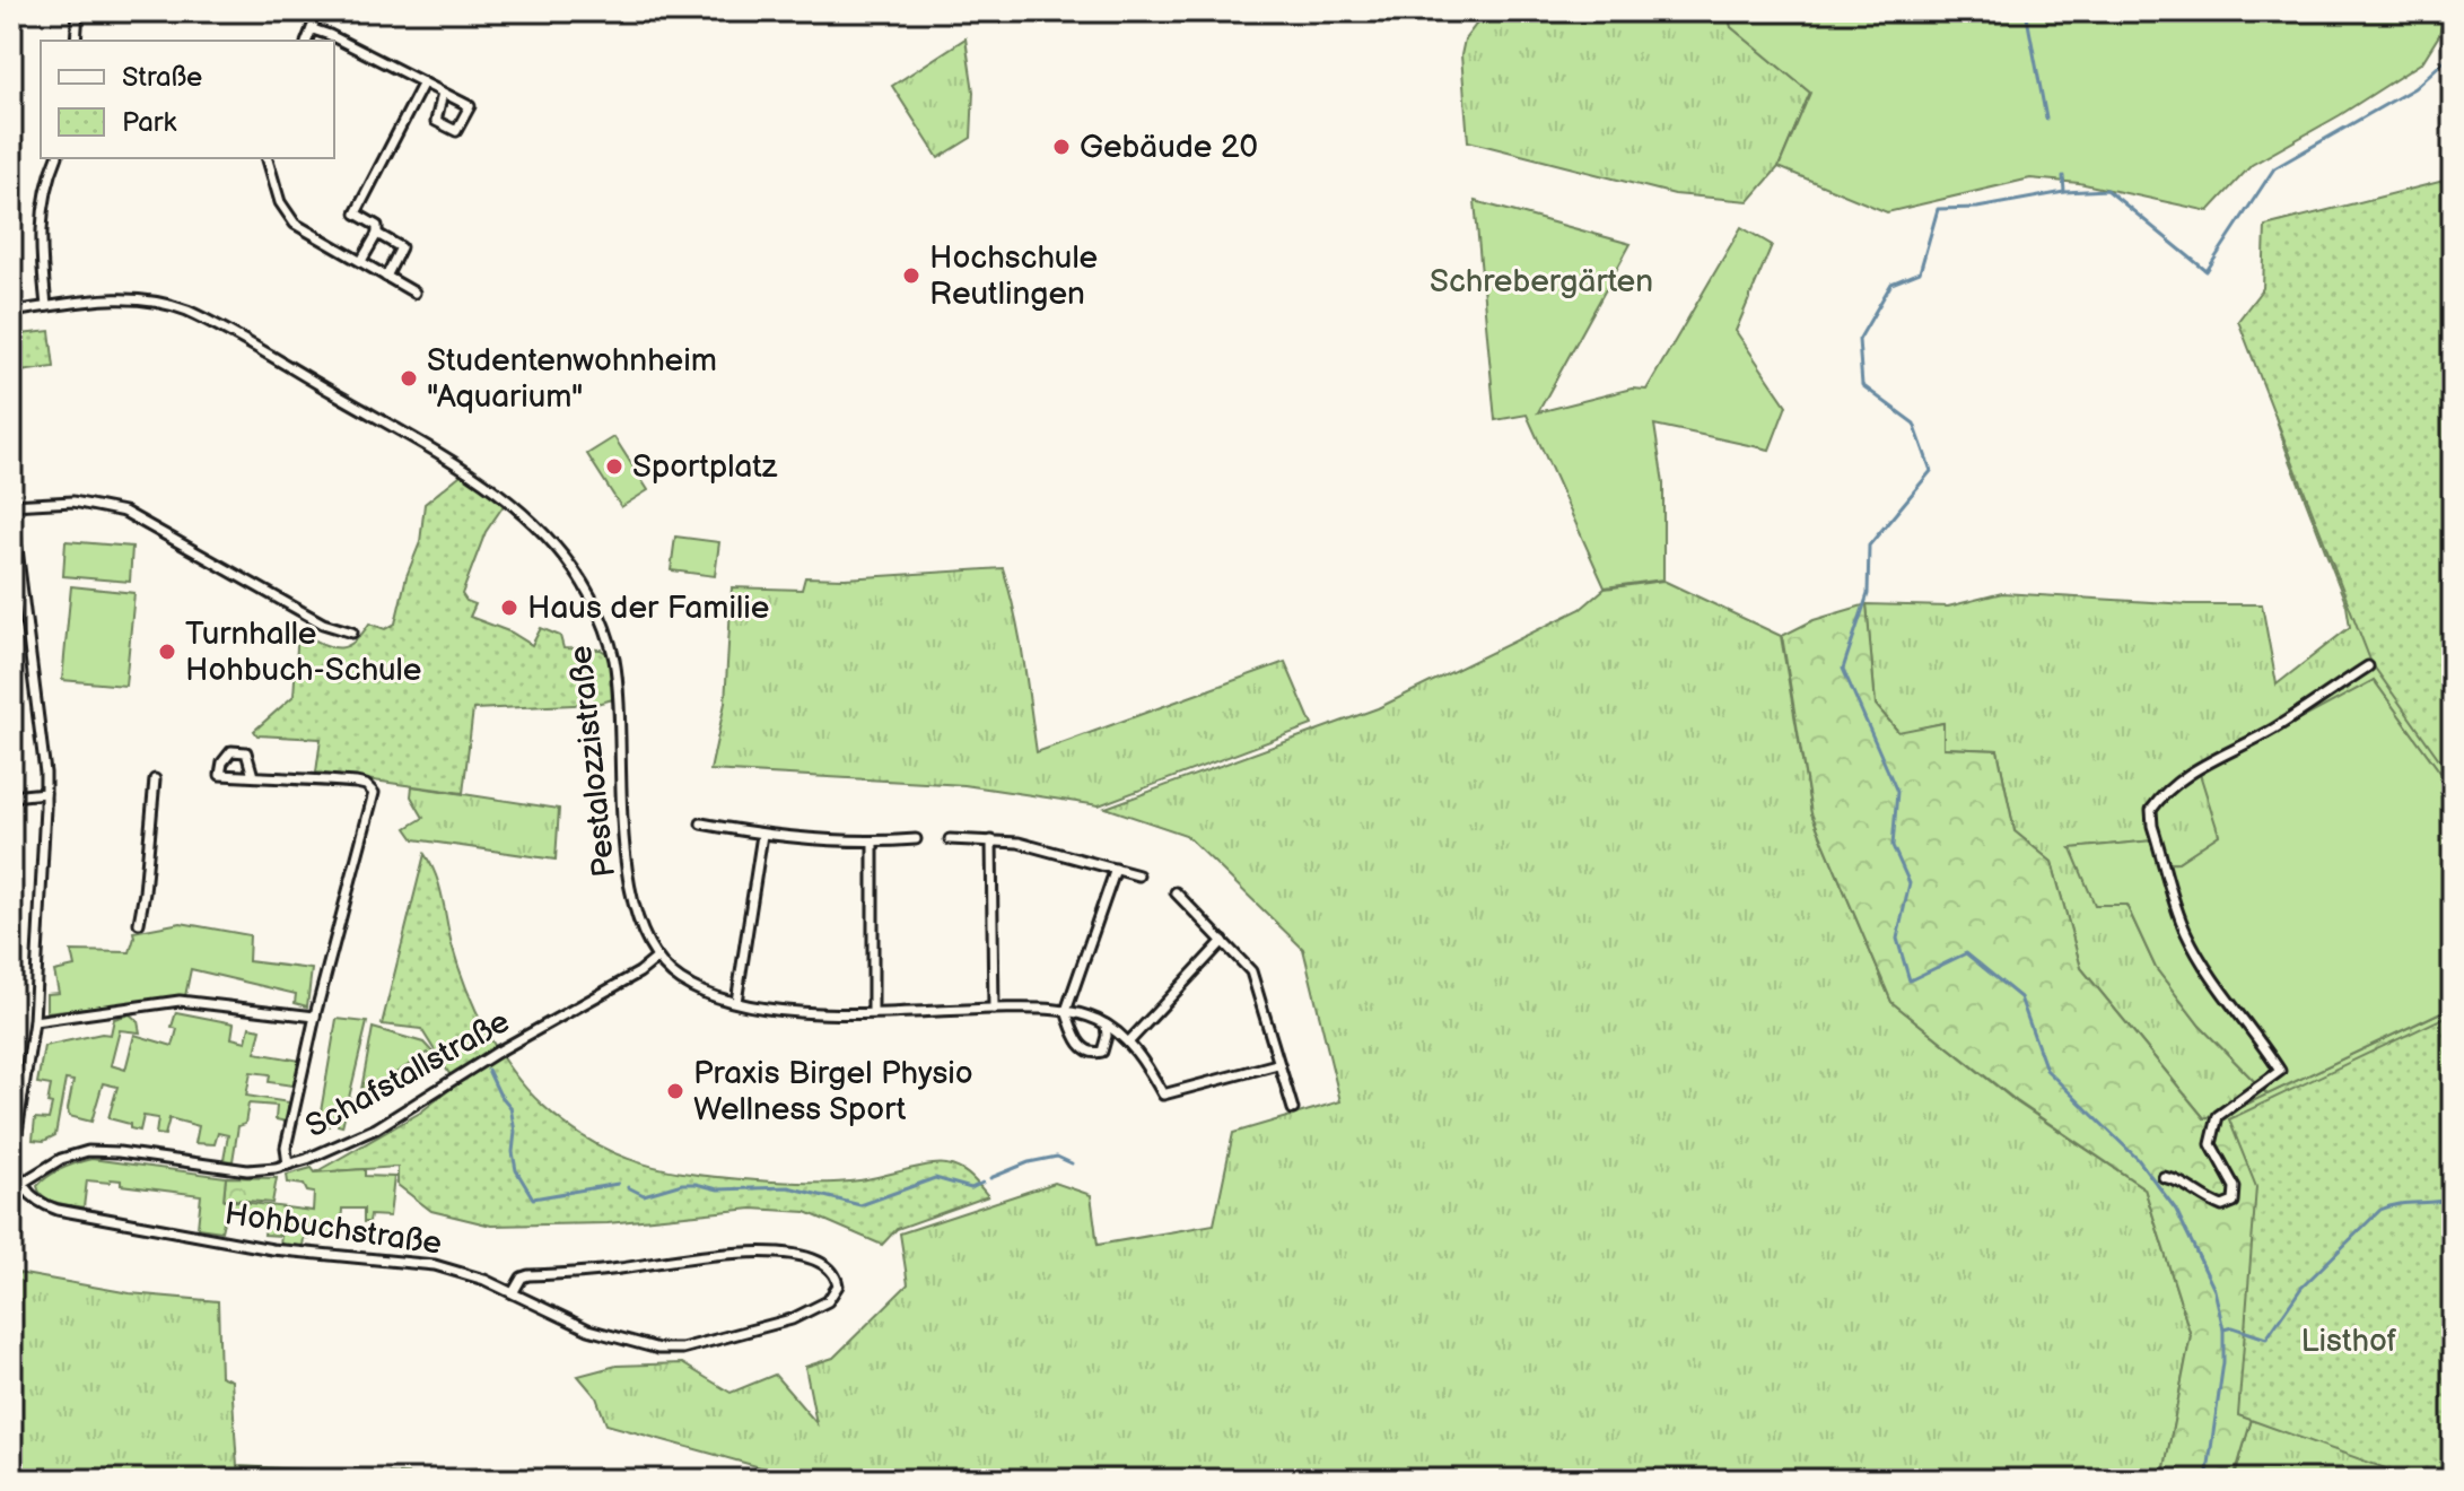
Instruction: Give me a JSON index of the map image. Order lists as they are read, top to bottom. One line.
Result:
{"streets":{"street":["Pestalozzistraße","Schafstallstraße","Hohbuchstraße"]},"crossings":[["Pestalozzistraße","Schafstallstraße"],["Schafstallstraße","Hohbuchstraße"]],"parks":["Schrebergärten","Listhof"],"places":["Gebäude 20","Hochschule Reutlingen","Studentenwohnheim \"Aquarium\"","Sportplatz","Haus der Familie","Turnhalle Hohbuch-Schule","Praxis Birgel Physio Wellness Sport"],"legend":["Straße","Park"]}
